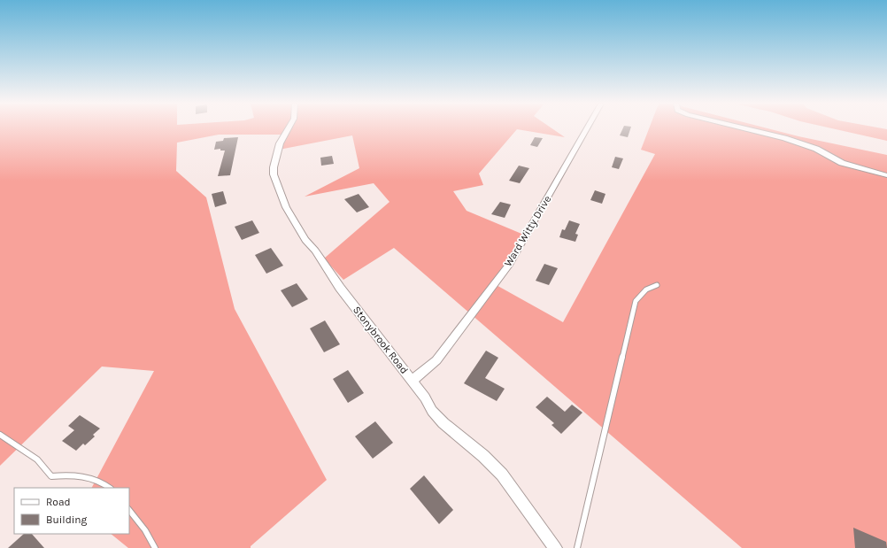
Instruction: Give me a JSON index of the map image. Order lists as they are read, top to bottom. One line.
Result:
{"streets":{"street":["Ward Witty Drive","Stonybrook Road"]},"crossings":[["Ward Witty Drive","Stonybrook Road"]],"legend":["Road","Building"]}
